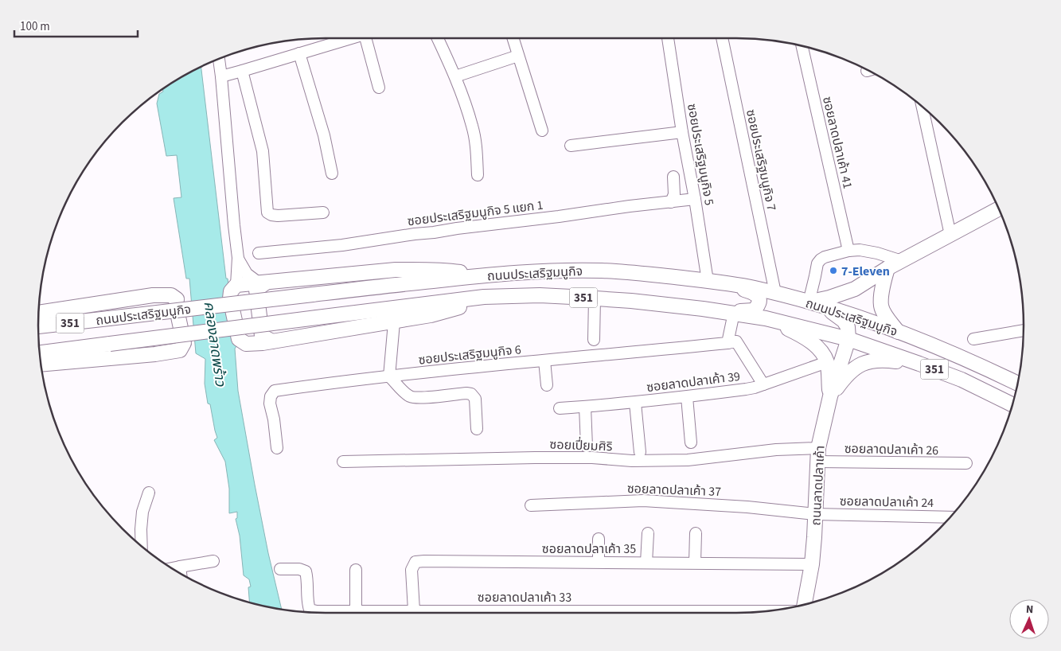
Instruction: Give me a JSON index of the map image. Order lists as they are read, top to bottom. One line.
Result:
{"streets":{"main road":["ถนนประเสริฐมนูกิจ","351","ถนนลาดปลาเค้า"],"street":["ซอยลาดปลาเค้า 41","ซอยประเสริฐมนูกิจ 5","ซอยประเสริฐมนูกิจ 7","ซอยประเสริฐมนูกิจ 5 แยก 1","ซอยประเสริฐมนูกิจ 6","ซอยลาดปลาเค้า 39","ซอยเปี่ยมศิริ","ซอยลาดปลาเค้า 26","ซอยลาดปลาเค้า 37","ซอยลาดปลาเค้า 24","ซอยลาดปลาเค้า 35","ซอยลาดปลาเค้า 33"]},"crossings":[["ซอยประเสริฐมนูกิจ 5","ซอยประเสริฐมนูกิจ 5 แยก 1"],["ซอยประเสริฐมนูกิจ 5","ถนนประเสริฐมนูกิจ"],["ซอยประเสริฐมนูกิจ 7","ถนนประเสริฐมนูกิจ"],["ถนนประเสริฐมนูกิจ","ถนนลาดปลาเค้า"],["ซอยเปี่ยมศิริ","ซอยลาดปลาเค้า 26"],["ซอยเปี่ยมศิริ","ถนนลาดปลาเค้า"],["ซอยลาดปลาเค้า 26","ถนนลาดปลาเค้า"],["ถนนลาดปลาเค้า","ซอยลาดปลาเค้า 37"],["ถนนลาดปลาเค้า","ซอยลาดปลาเค้า 24"],["ถนนลาดปลาเค้า","ซอยลาดปลาเค้า 35"],["ซอยลาดปลาเค้า 37","ซอยลาดปลาเค้า 24"],["ซอยลาดปลาเค้า 35","ซอยลาดปลาเค้า 33"]],"water":["คลองลาดพร้าว"],"places":["7-Eleven"],"scale_bar":"100 m","north":"top"}
